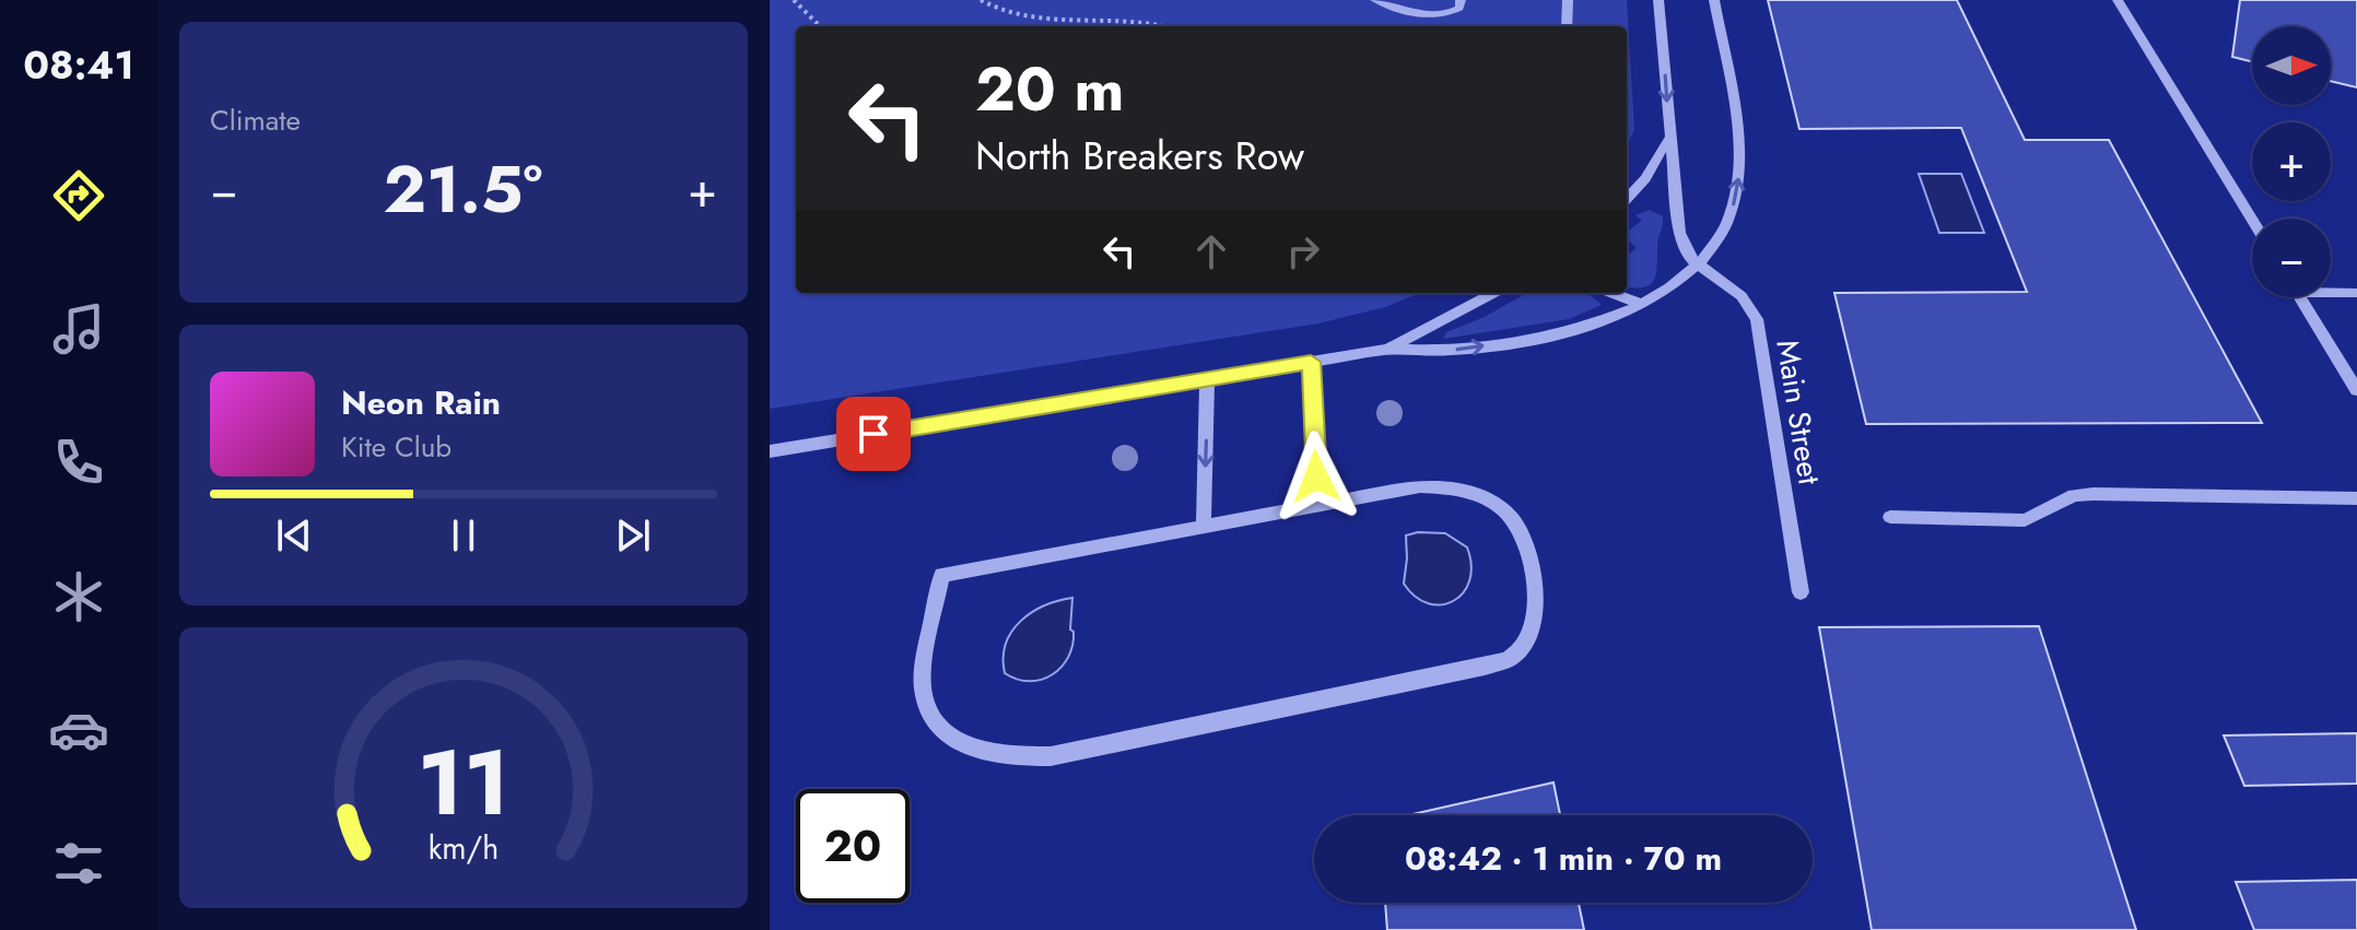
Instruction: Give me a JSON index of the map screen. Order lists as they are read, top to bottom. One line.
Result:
{"streets":{"street":["Main Street"]},"north":"right","page":{"tabs":"08:41","tile":"Climate","map_buttons":["+","−"],"turn":["20 m","North Breakers Row"],"heat":["−","21.5°","+"],"song":["Neon Rain","Kite Club"],"limit":"20","trip":"08:42 · 1 min · 70 m","gauge":["11","km/h"]}}
